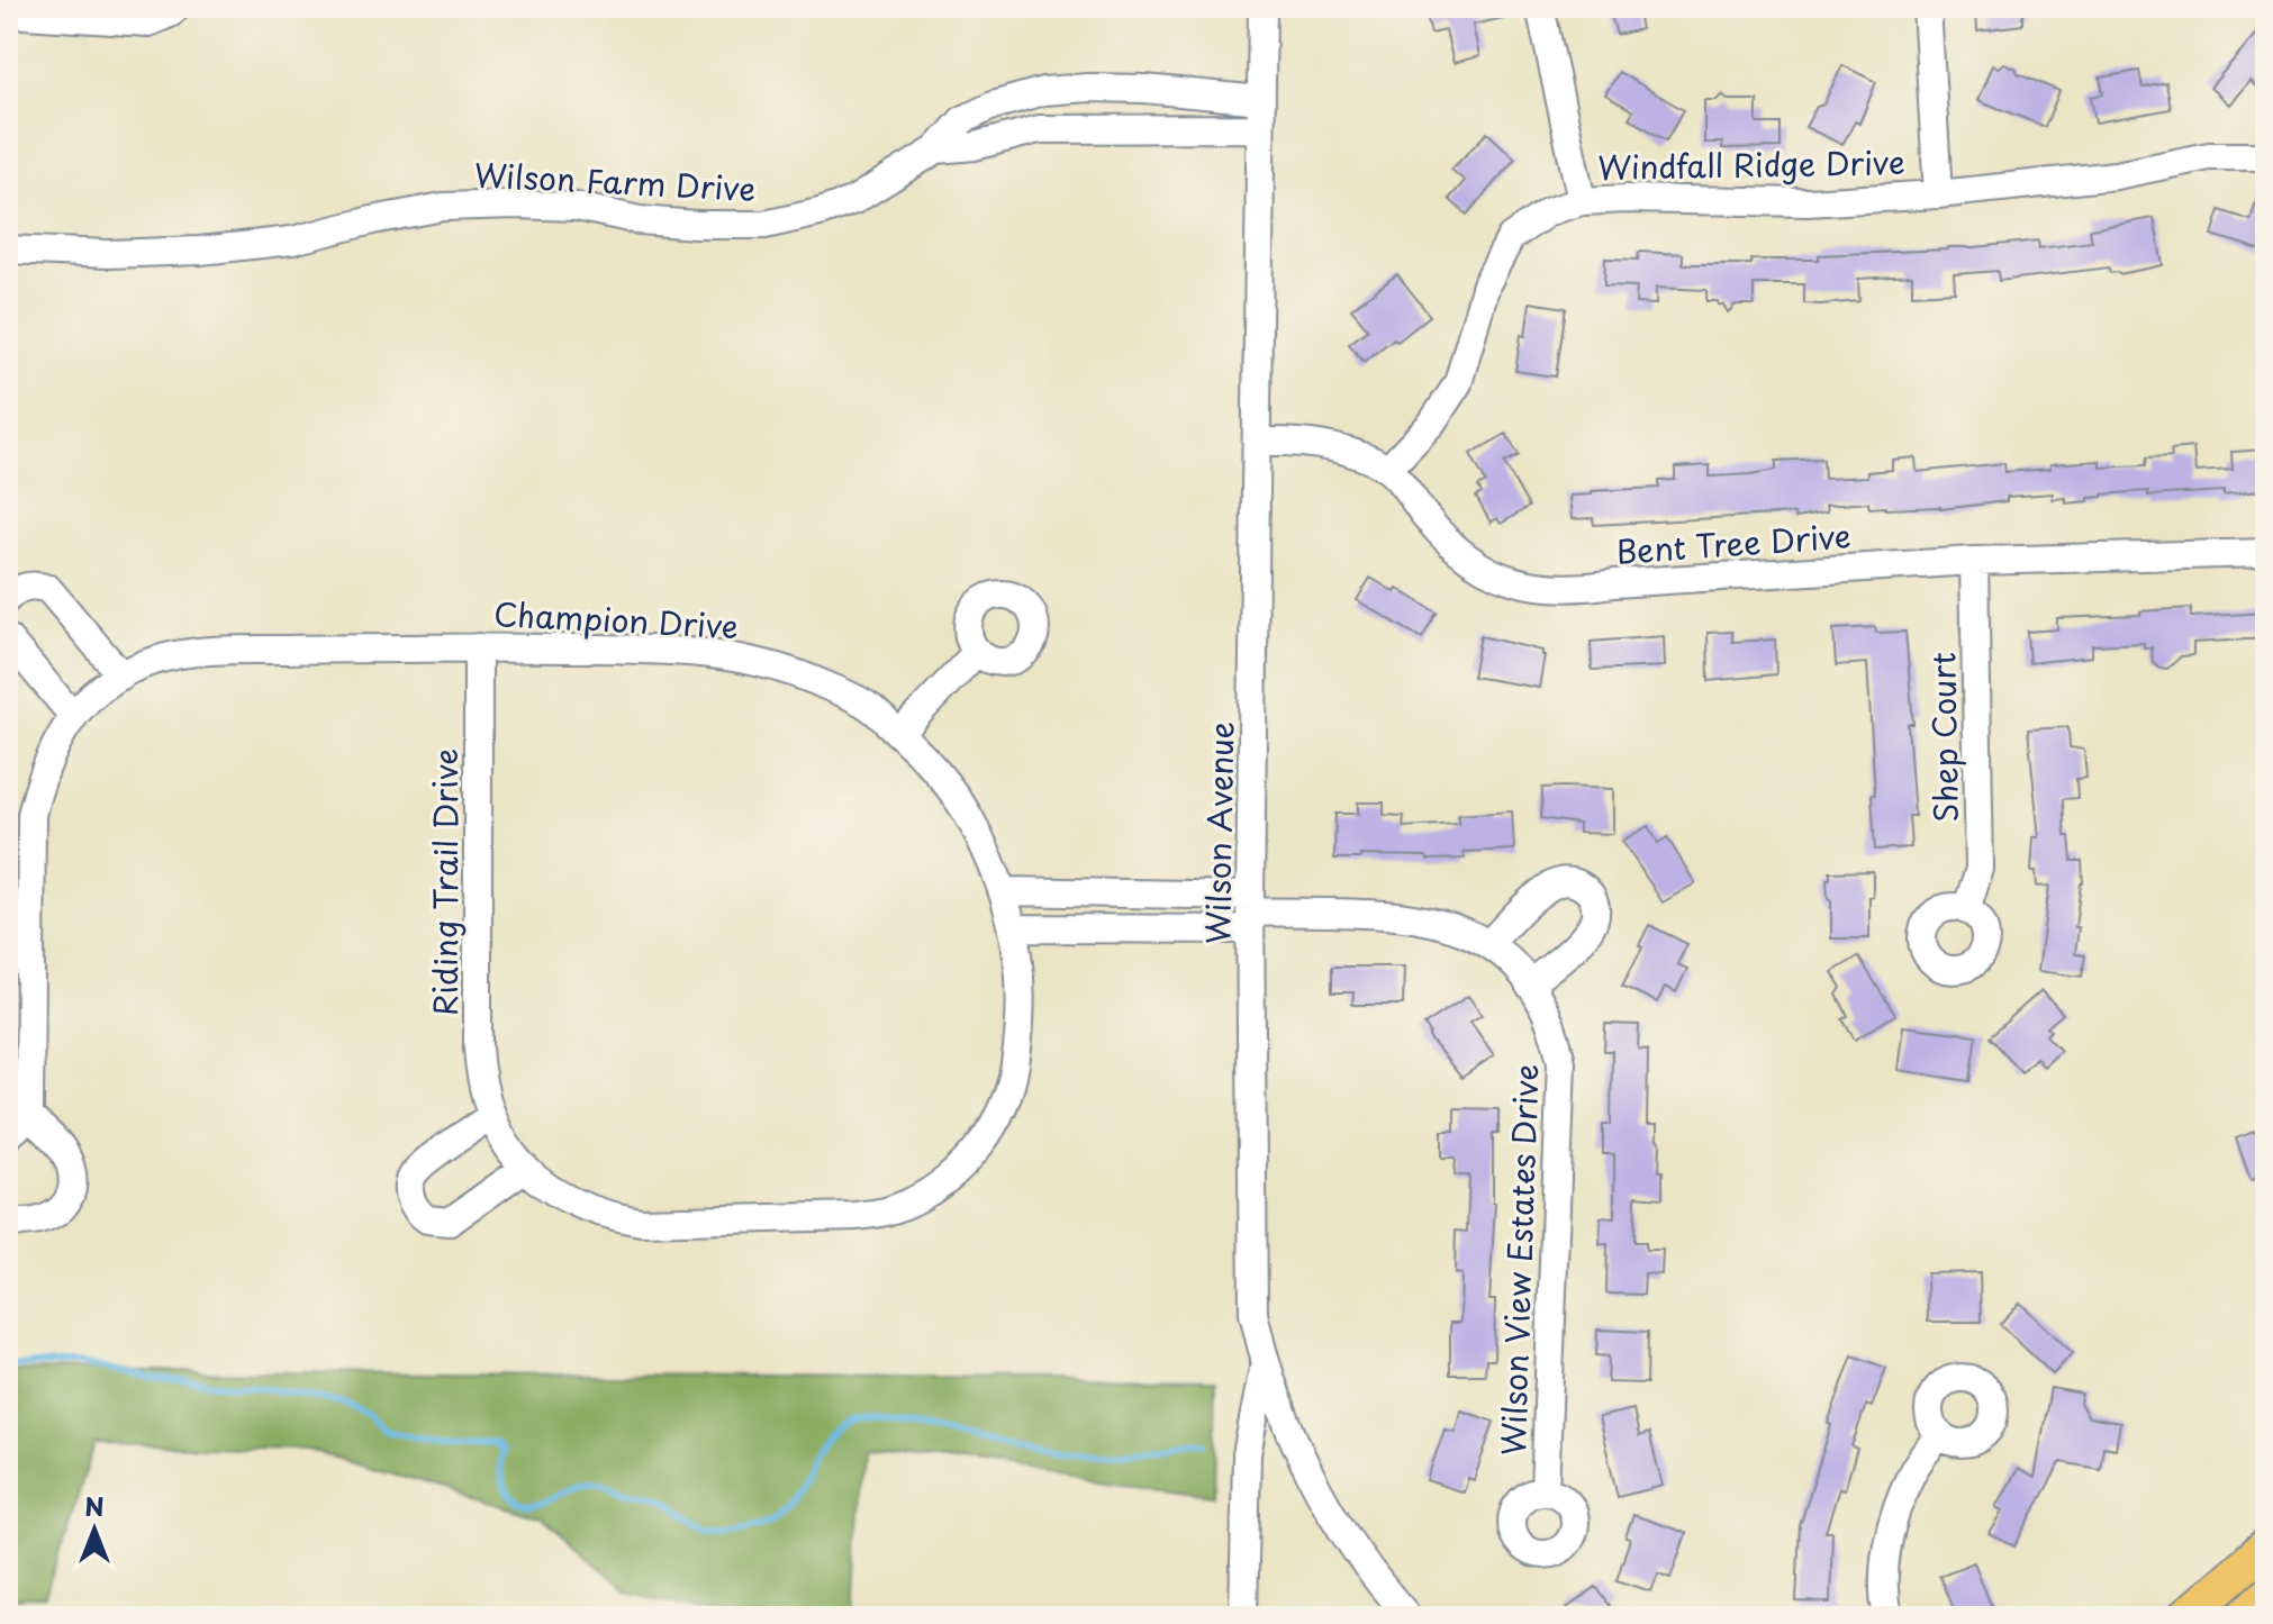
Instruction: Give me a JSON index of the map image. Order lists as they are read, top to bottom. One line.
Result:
{"streets":{"street":["Windfall Ridge Drive","Wilson Farm Drive","Bent Tree Drive","Champion Drive","Shep Court","Wilson Avenue","Riding Trail Drive","Wilson View Estates Drive"]},"crossings":[["Windfall Ridge Drive","Bent Tree Drive"],["Wilson Farm Drive","Wilson Avenue"],["Bent Tree Drive","Shep Court"],["Bent Tree Drive","Wilson Avenue"],["Champion Drive","Riding Trail Drive"],["Wilson Avenue","Wilson View Estates Drive"]],"north":"top"}
